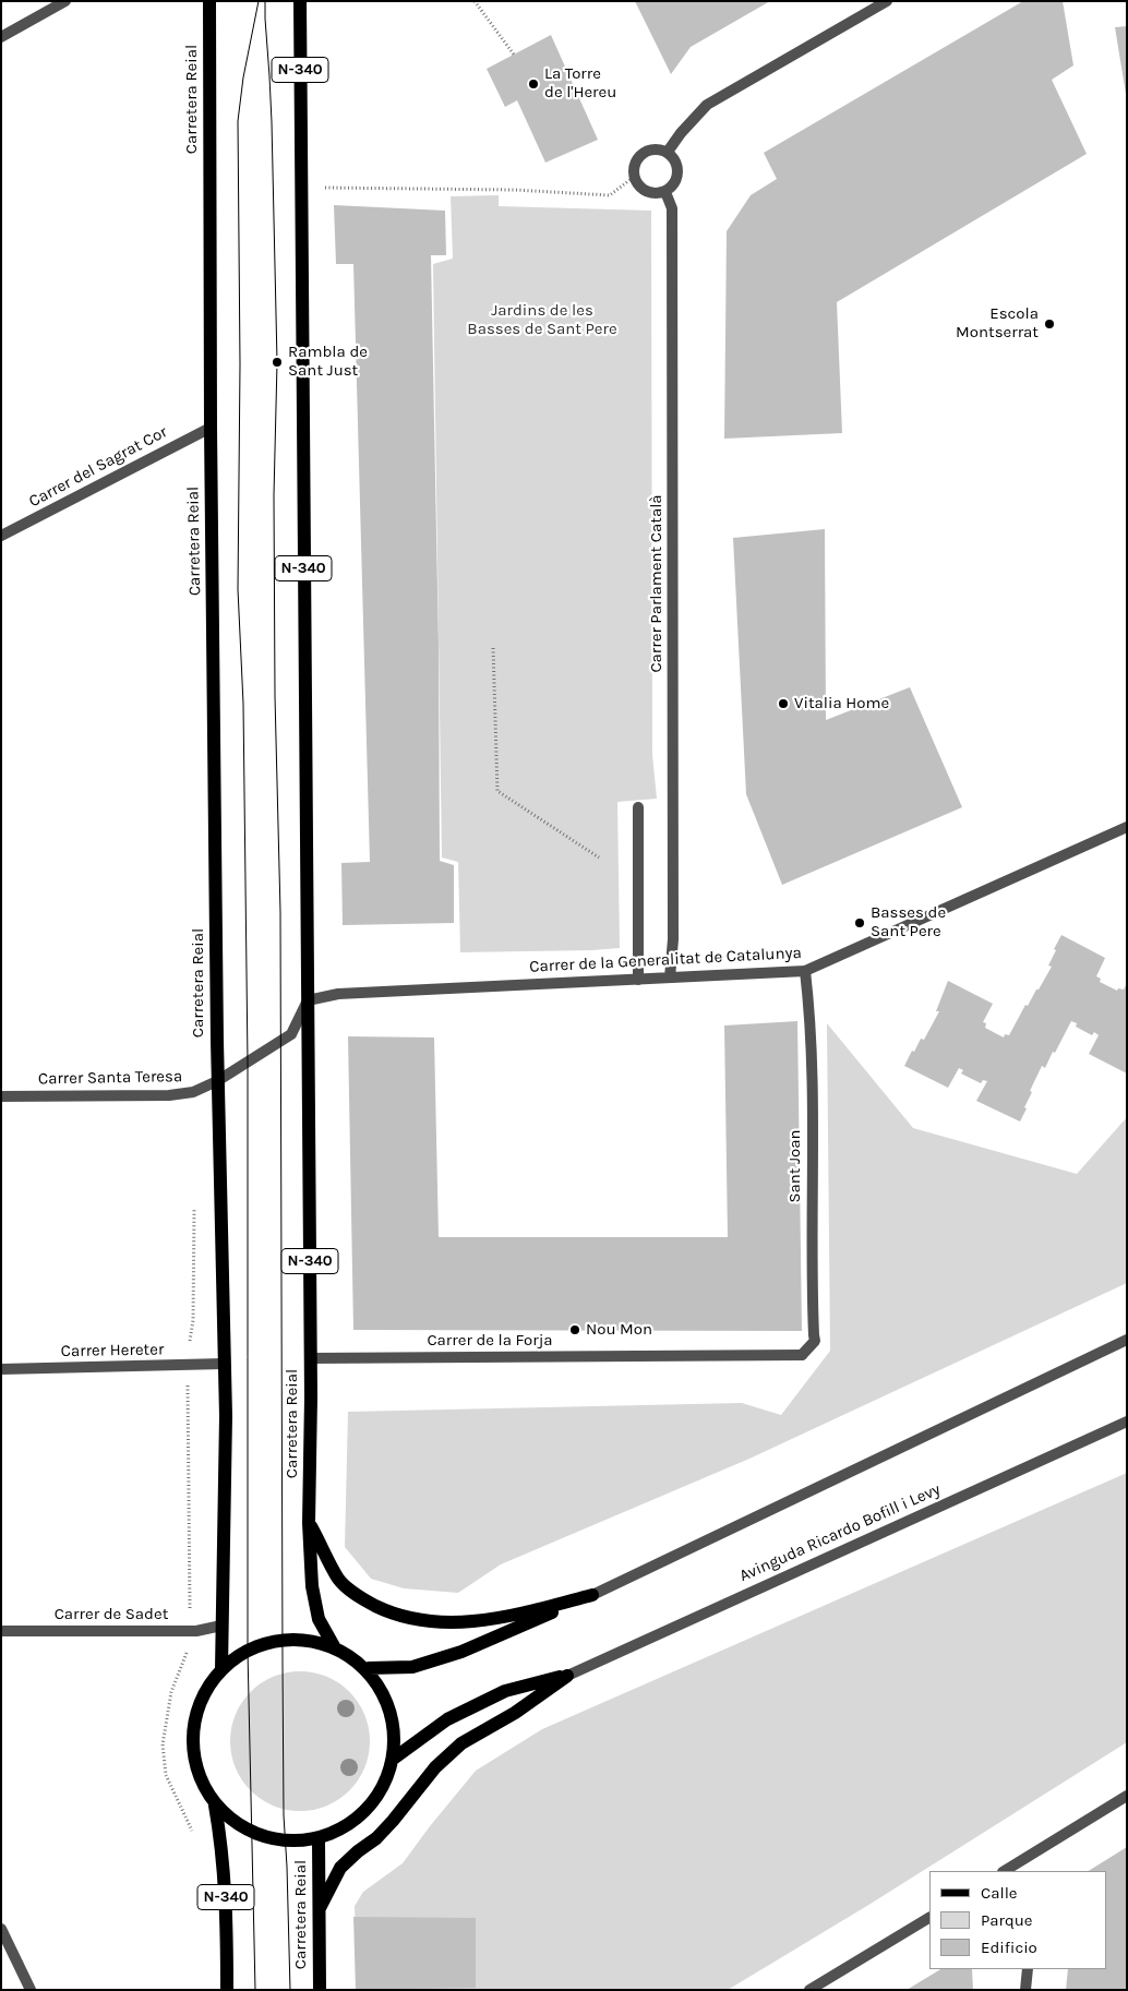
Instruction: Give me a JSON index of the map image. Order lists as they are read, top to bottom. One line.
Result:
{"streets":{"main road":["N-340","Carretera Reial"],"street":["Carrer del Sagrat Cor","Carrer Parlament Català","Carrer de la Generalitat de Catalunya","Carrer Santa Teresa","Sant Joan","Carrer de la Forja","Carrer Hereter","Avinguda Ricardo Bofill i Levy","Carrer de Sadet"]},"crossings":[["N-340","Carretera Reial"],["Carretera Reial","Carrer del Sagrat Cor"],["Carretera Reial","Carrer de la Generalitat de Catalunya"],["Carretera Reial","Carrer Santa Teresa"],["Carretera Reial","Carrer de la Forja"],["Carretera Reial","Carrer Hereter"],["Carretera Reial","Carrer de Sadet"],["Carrer Parlament Català","Carrer de la Generalitat de Catalunya"],["Carrer de la Generalitat de Catalunya","Sant Joan"],["Sant Joan","Carrer de la Forja"]],"parks":["Jardins de les Basses de Sant Pere"],"places":["La Torre de l'Hereu","Escola Montserrat","Rambla de Sant Just","Vitalia Home","Basses de Sant Pere","Nou Mon"],"legend":["Calle","Parque","Edificio"]}
